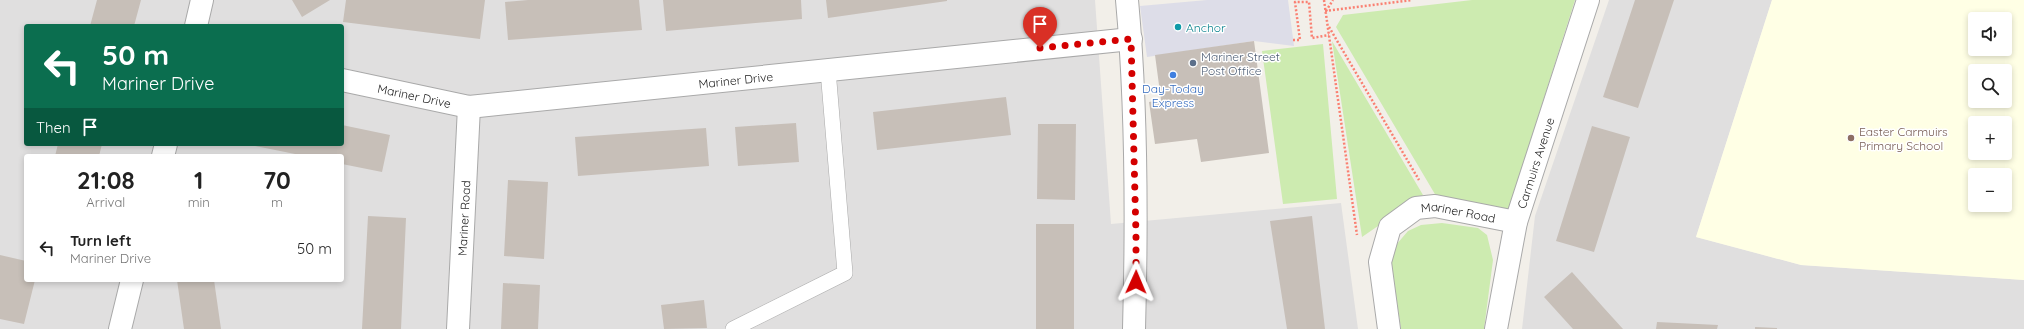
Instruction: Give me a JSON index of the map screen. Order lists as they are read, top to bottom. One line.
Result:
{"streets":{"street":["Mariner Drive","Carmuirs Avenue","Mariner Road"]},"crossings":[["Mariner Drive","Mariner Road"],["Carmuirs Avenue","Mariner Road"]],"places":["Anchor","Mariner Street Post Office","Day-Today Express","Easter Carmuirs Primary School"],"page":{"map_buttons":["+","−"],"turn":["50 m","Mariner Drive"],"then":"Then","eta":["21:08","Arrival","1","min","70","m"],"list":[{"name":"Turn left","note":"Mariner Drive","value":"50 m"}]}}
